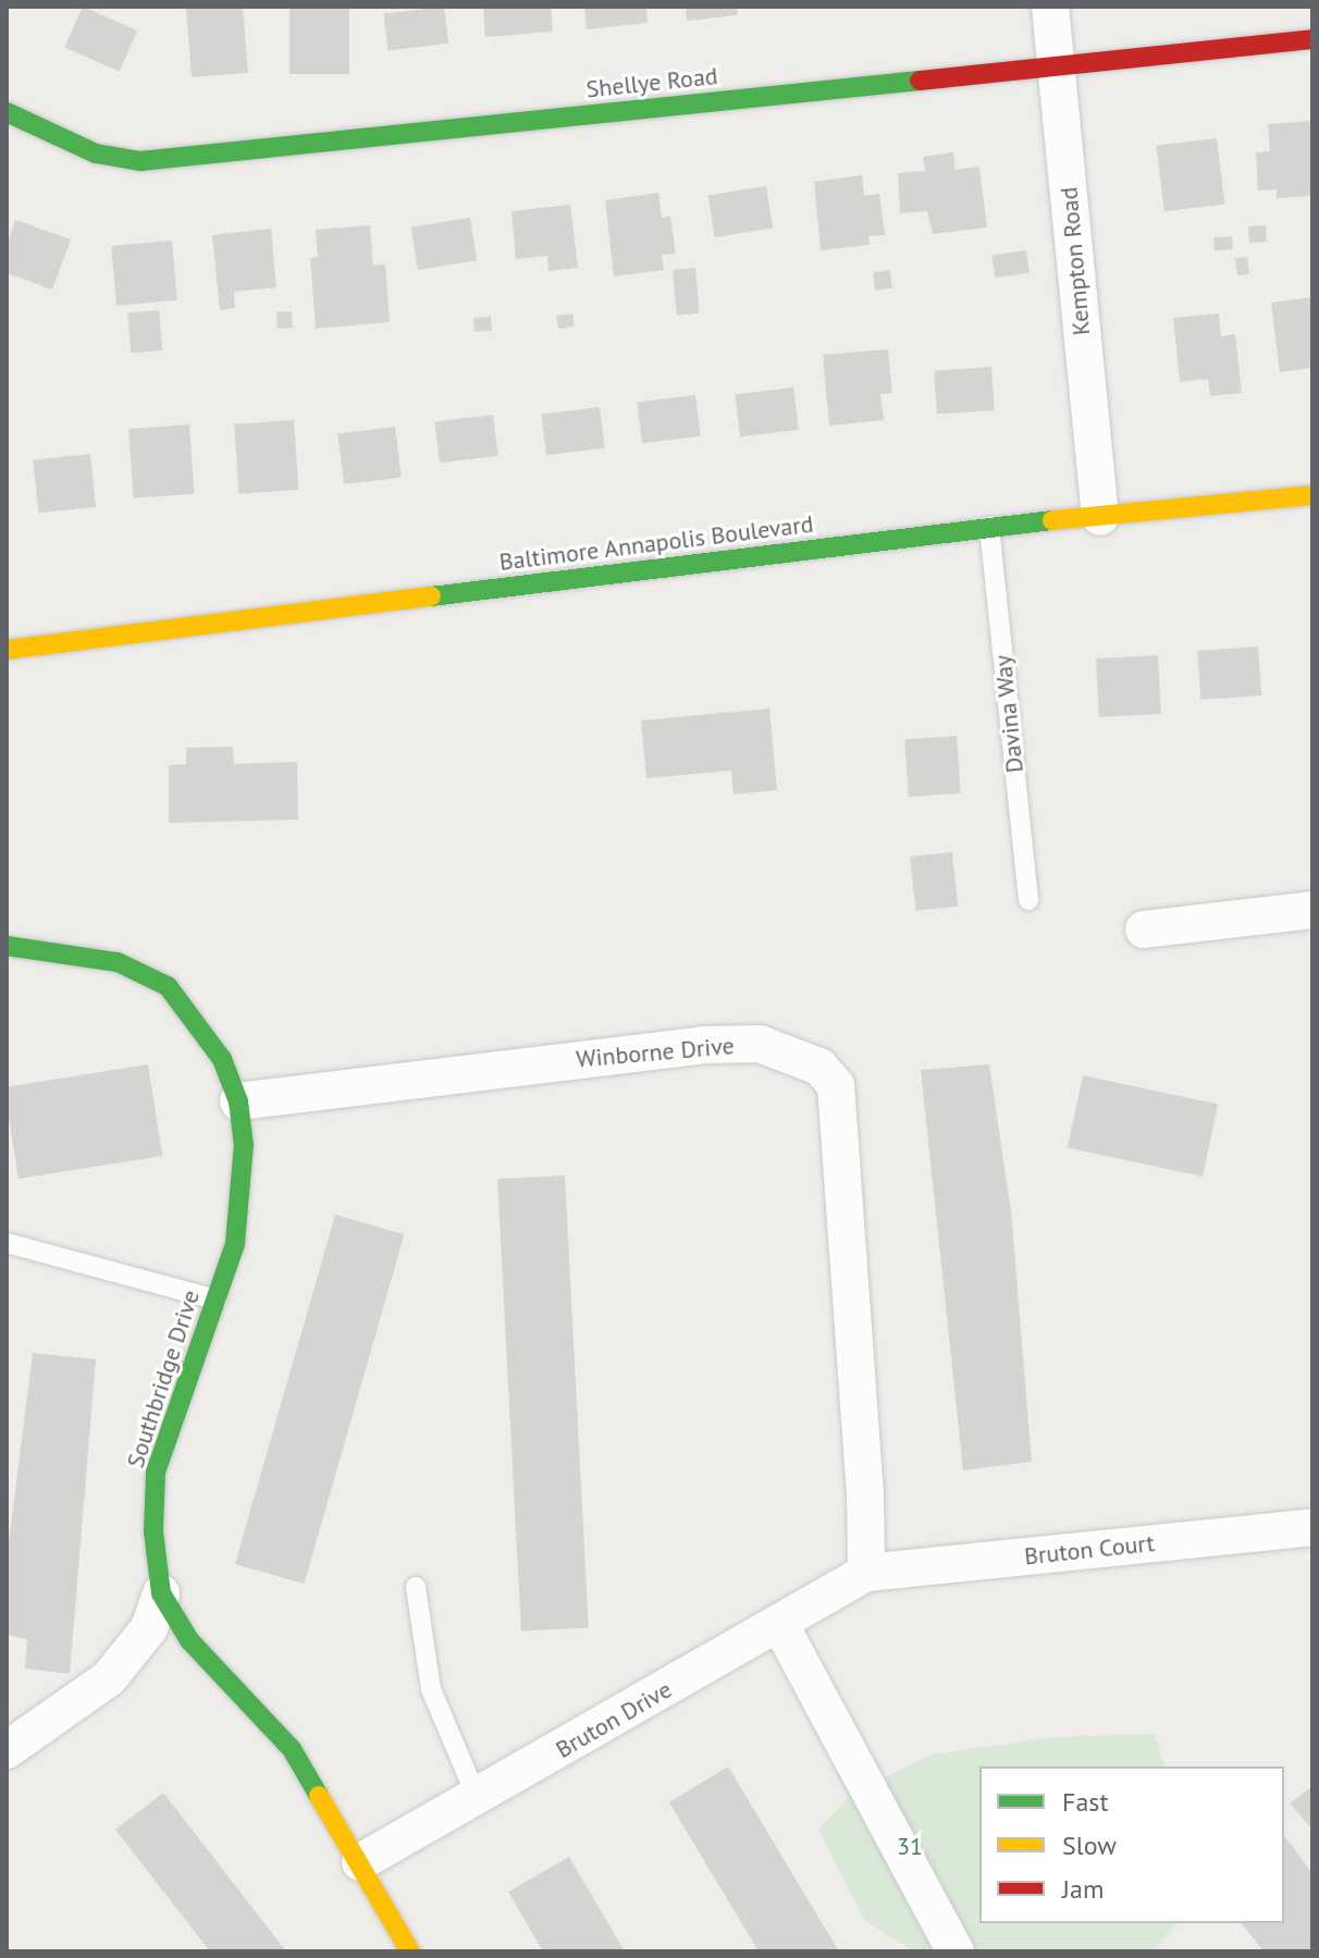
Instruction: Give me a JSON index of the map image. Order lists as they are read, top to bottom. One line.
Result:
{"streets":{"street":["Shellye Road","Kempton Road","Baltimore Annapolis Boulevard","Winborne Drive","Southbridge Drive","Bruton Court","Bruton Drive"],"lane":["Davina Way"]},"crossings":[["Shellye Road","Kempton Road"],["Kempton Road","Baltimore Annapolis Boulevard"],["Baltimore Annapolis Boulevard","Davina Way"],["Winborne Drive","Southbridge Drive"],["Winborne Drive","Bruton Court"],["Winborne Drive","Bruton Drive"],["Southbridge Drive","Bruton Drive"],["Bruton Court","Bruton Drive"]],"parks":["31"],"legend":["Fast","Slow","Jam"]}
